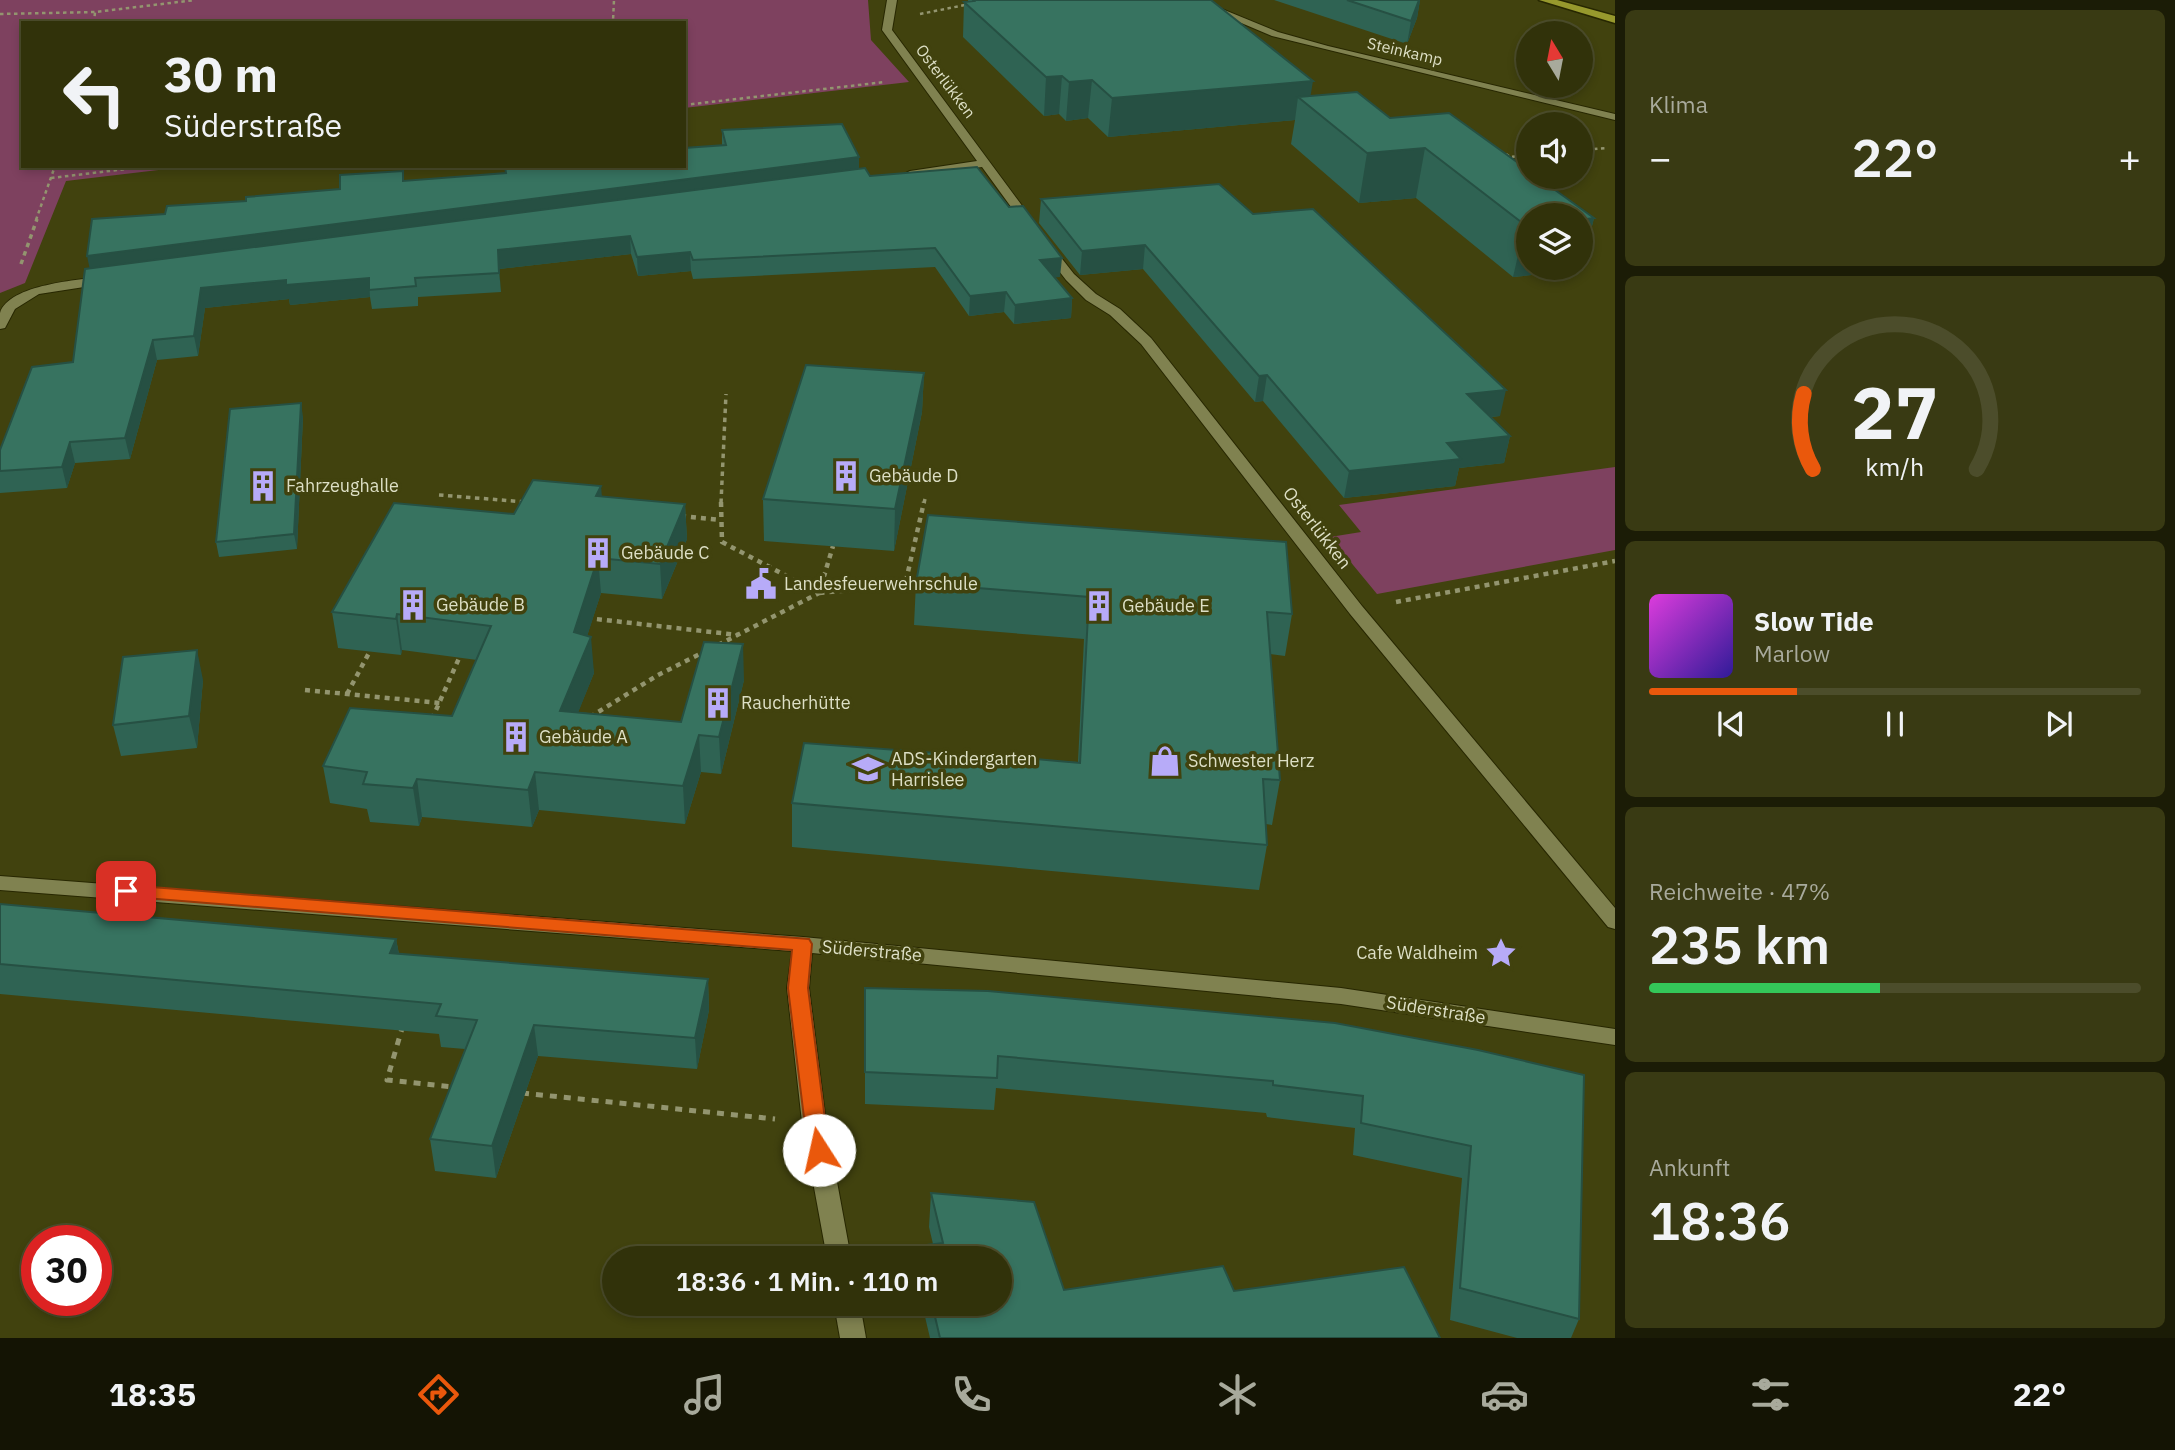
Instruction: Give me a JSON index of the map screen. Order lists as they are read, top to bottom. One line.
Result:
{"streets":{"street":["Steinkamp","Osterlükken","Süderstraße"]},"places":{"building":["Gebäude D","Fahrzeughalle","Gebäude C","Gebäude B","Gebäude E","Raucherhütte","Gebäude A"],"public building":["Landesfeuerwehrschule"],"shop":["Schwester Herz"],"school or university":["ADS-Kindergarten Harrislee"],"place":["Cafe Waldheim"]},"north":"top","page":{"tile":["Klima",["Reichweite · 47%","235 km"],["Ankunft","18:36"]],"turn":["30 m","Süderstraße"],"heat":["−","22°","+"],"song":["Slow Tide","Marlow"],"limit":"30","trip":"18:36 · 1 Min. · 110 m","tabs":["18:35","22°"],"gauge":["27","km/h"]}}
